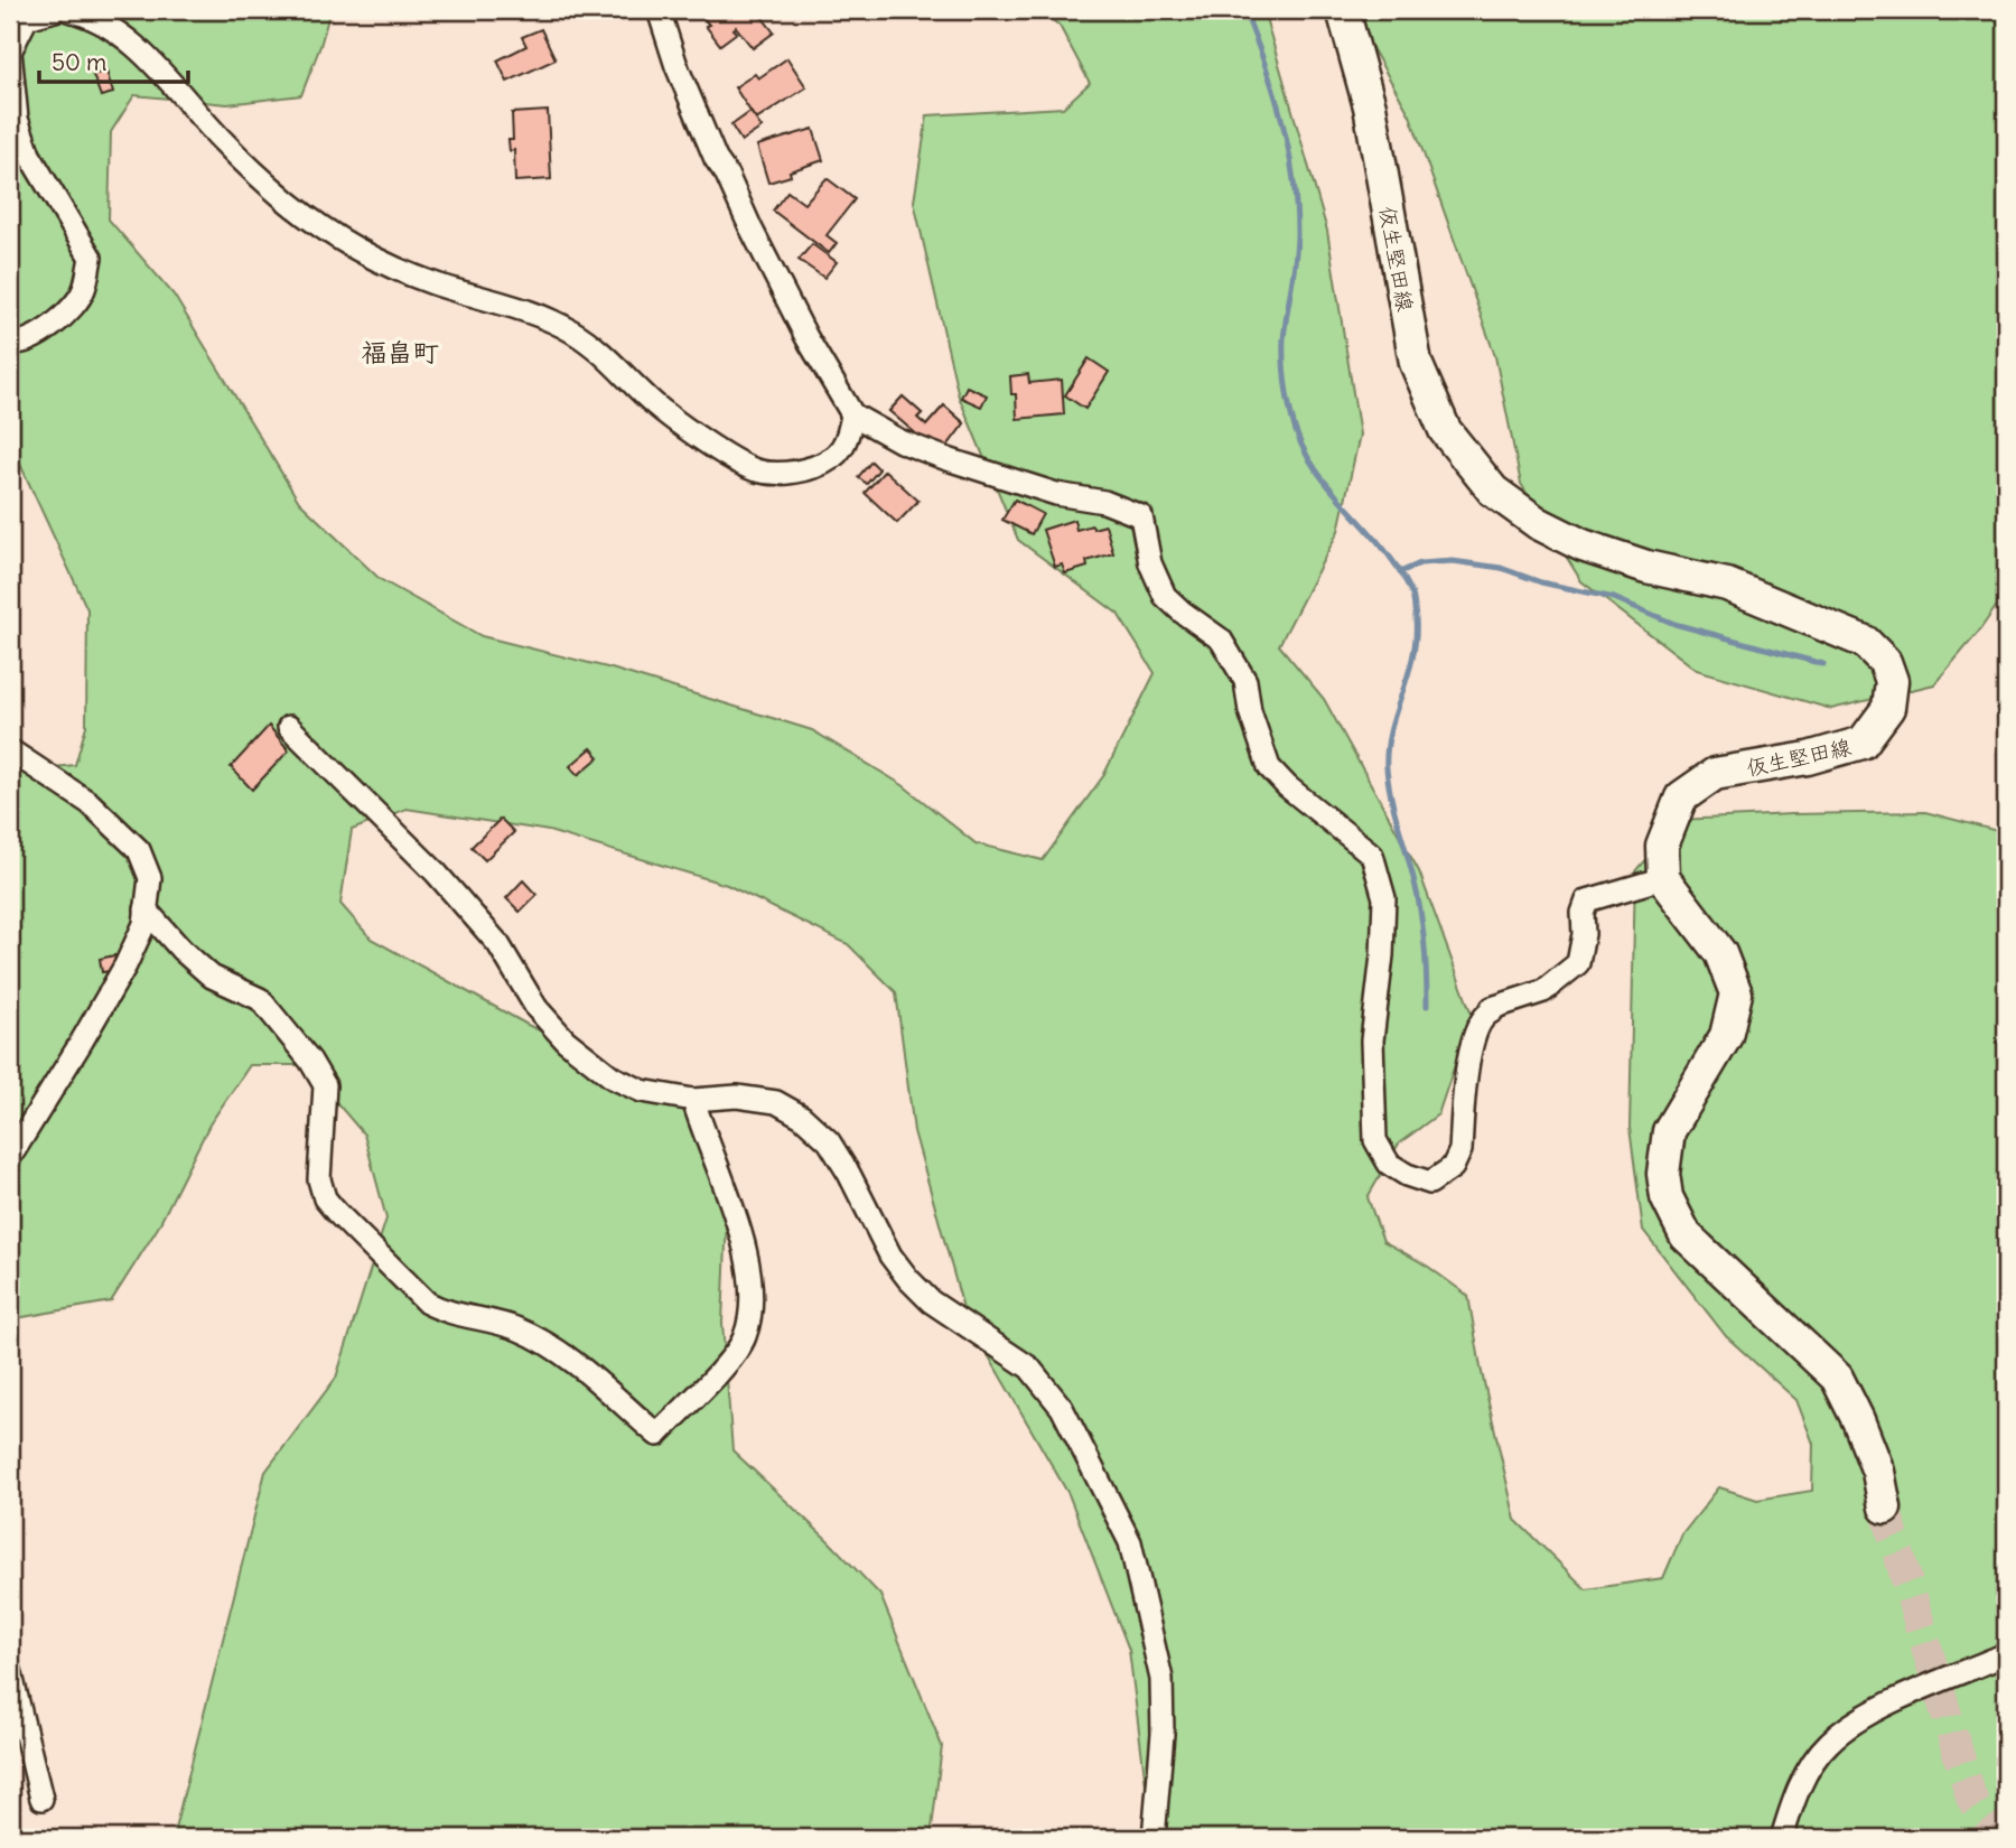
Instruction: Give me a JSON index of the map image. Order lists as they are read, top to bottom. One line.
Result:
{"streets":{"main road":["仮生堅田線"]},"districts":["福畠町"],"scale_bar":"50 m"}
